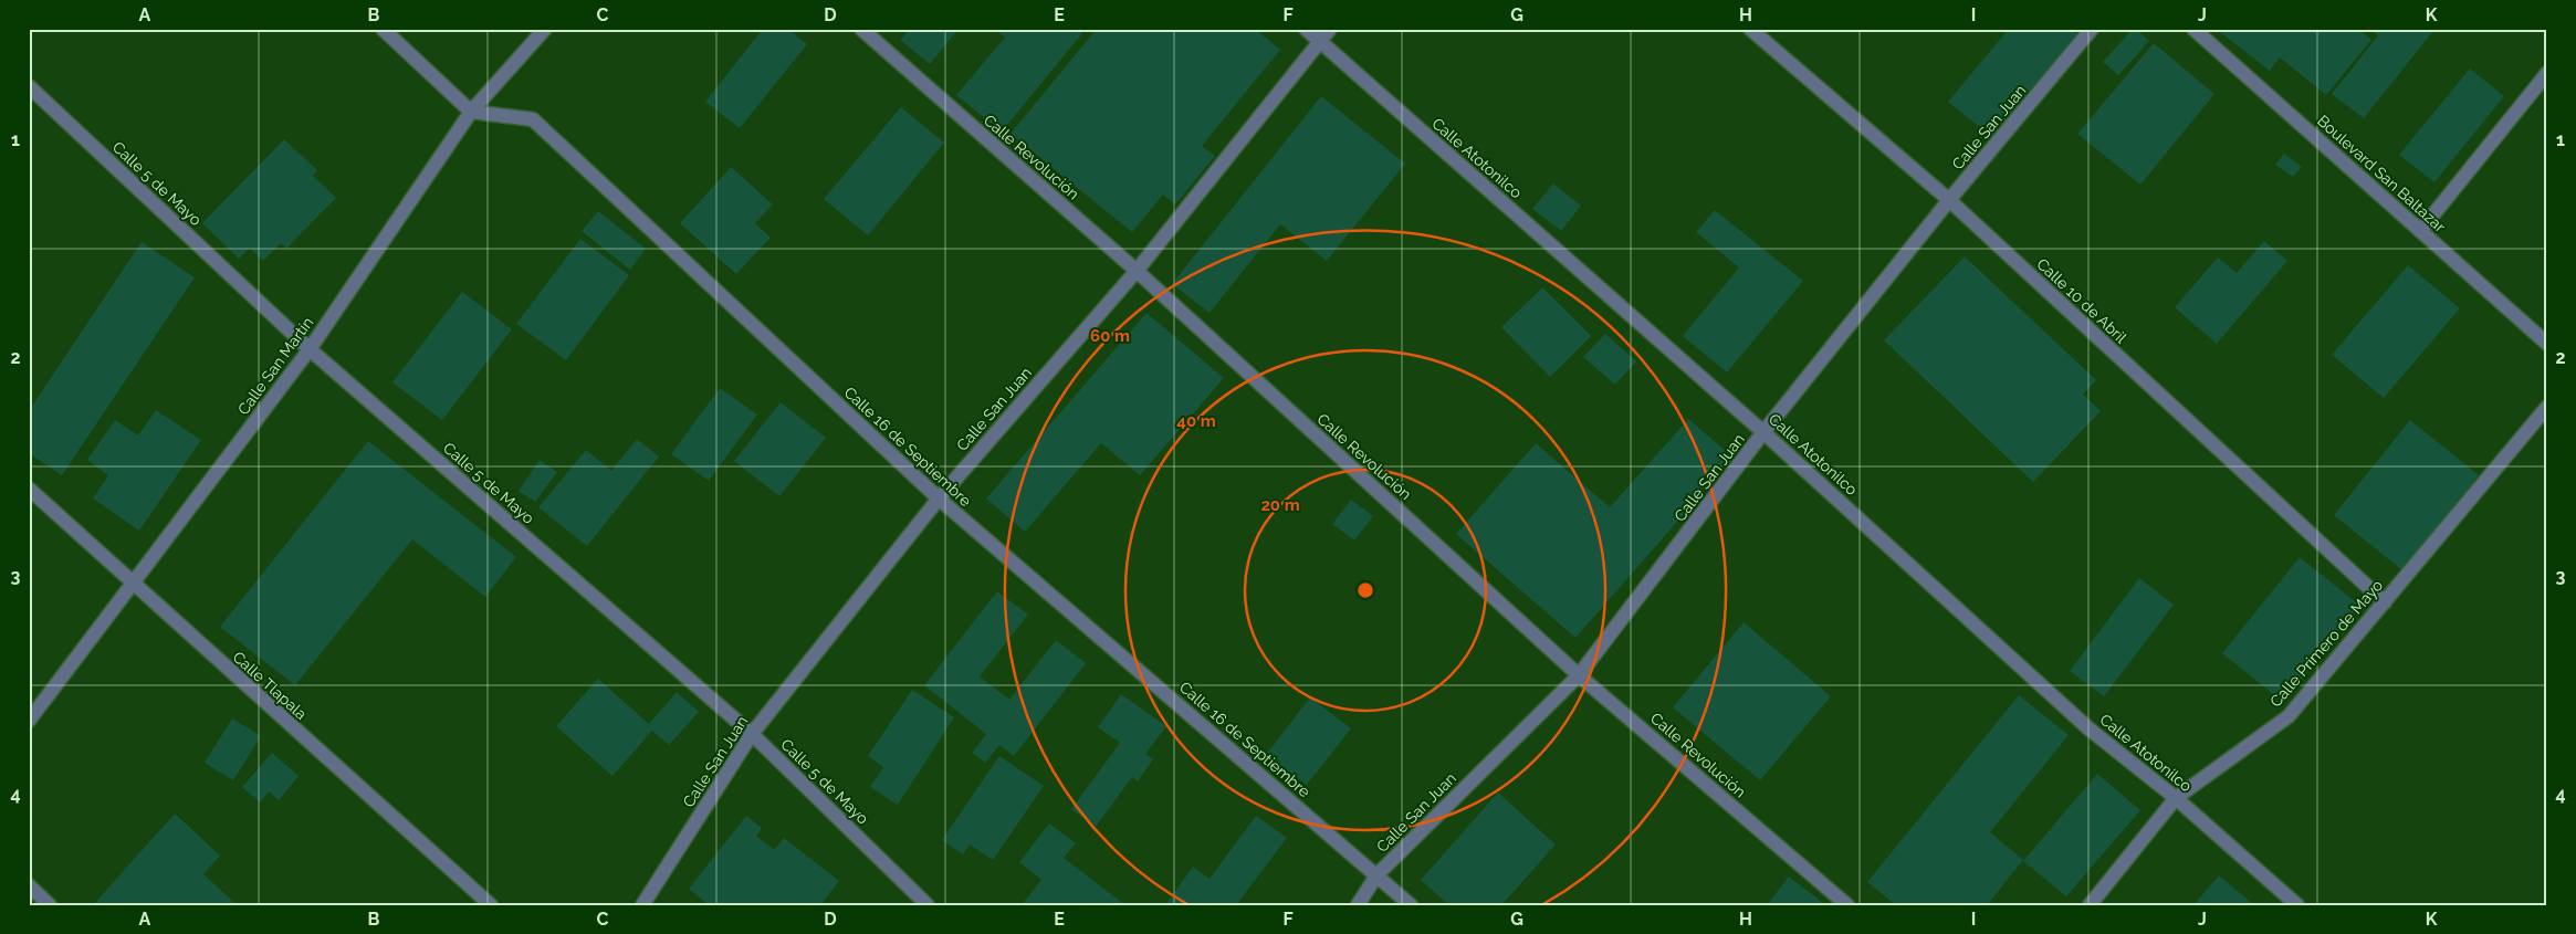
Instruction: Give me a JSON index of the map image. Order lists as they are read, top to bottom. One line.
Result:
{"streets":{"street":["Calle San Juan","Calle Revolución","Calle Atotonilco","Boulevard San Baltazar","Calle 5 de Mayo","Calle 10 de Abril","Calle San Martín","Calle 16 de Septiembre","Calle Primero de Mayo","Calle Tlapala"]},"crossings":[["Calle San Juan","Calle Revolución"],["Calle San Juan","Calle Atotonilco"],["Calle San Juan","Calle 5 de Mayo"],["Calle San Juan","Calle 10 de Abril"],["Calle San Juan","Calle 16 de Septiembre"],["Calle Atotonilco","Calle Primero de Mayo"],["Calle 5 de Mayo","Calle San Martín"],["Calle 10 de Abril","Calle Primero de Mayo"],["Calle San Martín","Calle 16 de Septiembre"],["Calle San Martín","Calle Tlapala"]],"grid":{"columns":["A","B","C","D","E","F","G","H","I","J","K"],"rows":["1","2","3","4"]},"rings":["60 m","40 m","20 m"]}
